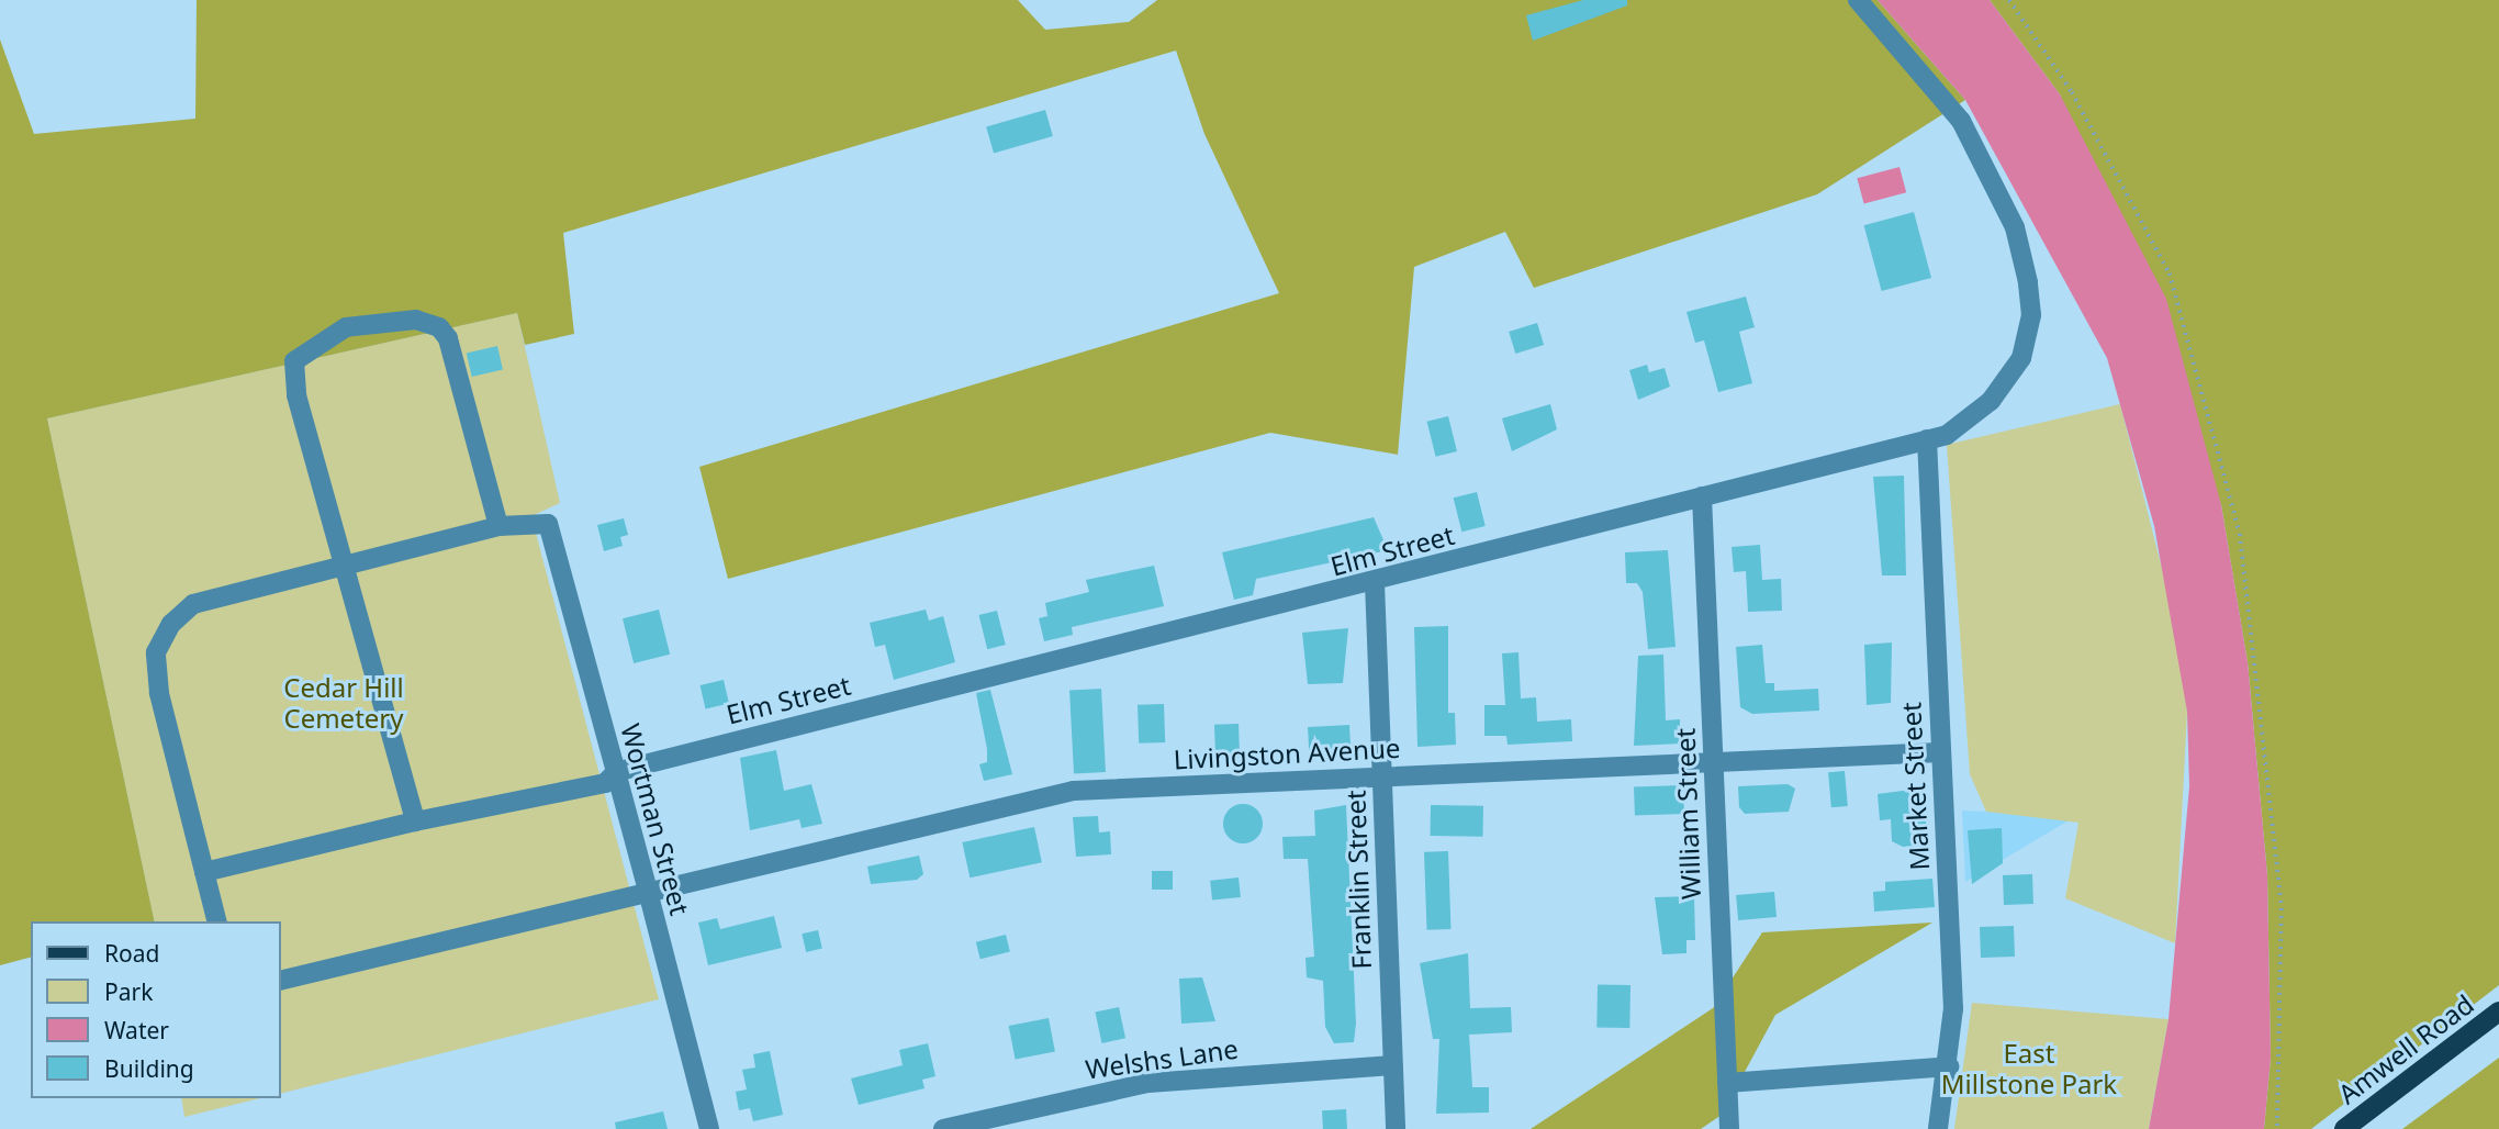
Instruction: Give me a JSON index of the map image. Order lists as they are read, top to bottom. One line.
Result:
{"streets":{"main road":["Amwell Road"],"street":["Elm Street","Livingston Avenue","Market Street","William Street","Wortman Street","Franklin Street","Welshs Lane"]},"crossings":[["Elm Street","Market Street"],["Elm Street","William Street"],["Elm Street","Wortman Street"],["Elm Street","Franklin Street"],["Livingston Avenue","Market Street"],["Livingston Avenue","William Street"],["Livingston Avenue","Wortman Street"],["Livingston Avenue","Franklin Street"],["Franklin Street","Welshs Lane"]],"parks":["Cedar Hill Cemetery","East Millstone Park"],"legend":["Road","Park","Water","Building"]}
